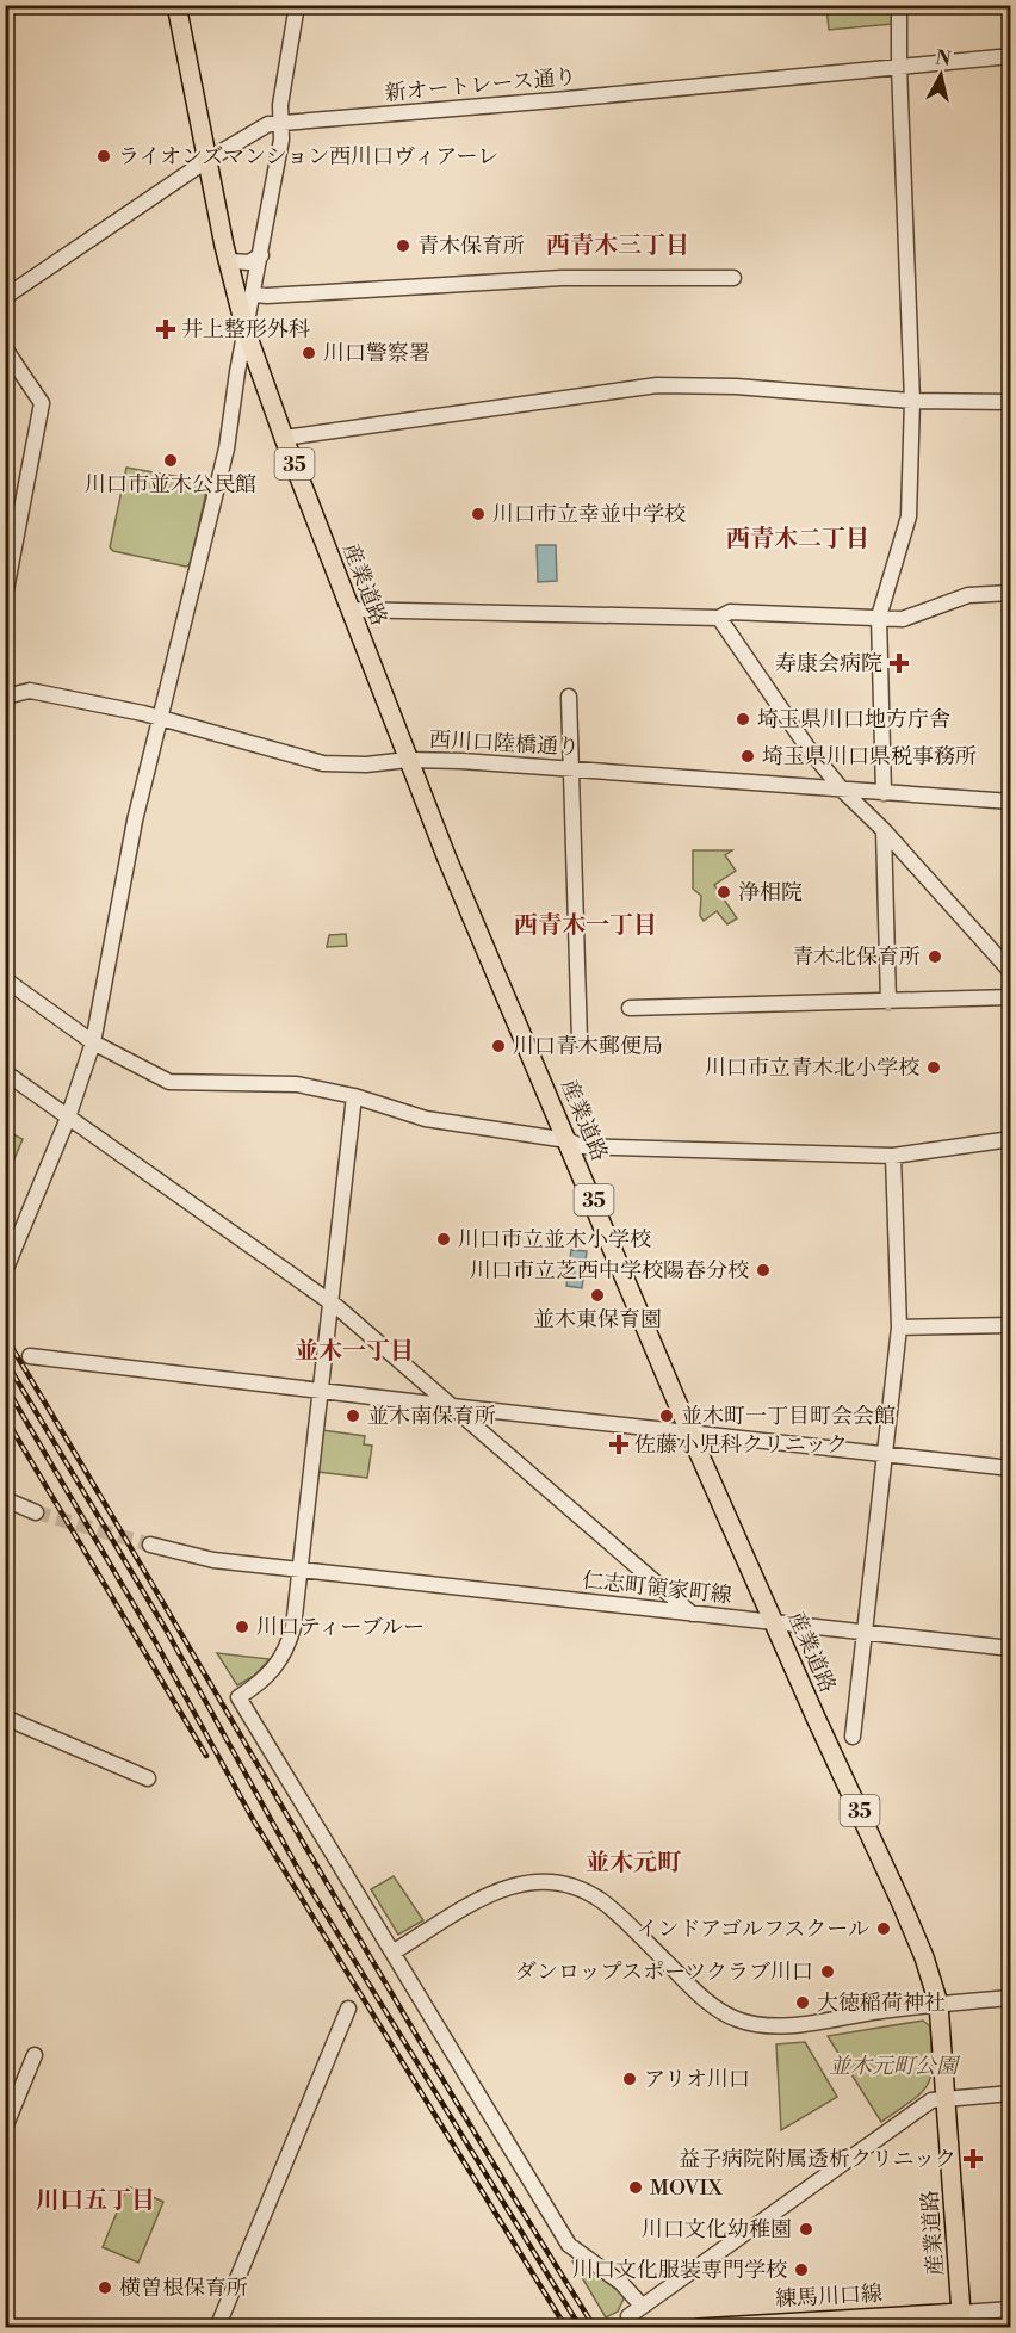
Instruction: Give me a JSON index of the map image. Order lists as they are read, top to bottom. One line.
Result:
{"streets":{"main road":["35","産業道路","練馬川口線"],"street":["新オートレース通り","西川口陸橋通り","仁志町領家町線"]},"crossings":[["新オートレース通り","産業道路"],["産業道路","西川口陸橋通り"],["産業道路","仁志町領家町線"],["産業道路","練馬川口線"]],"districts":["西青木三丁目","西青木二丁目","西青木一丁目","並木一丁目","並木元町","川口五丁目"],"parks":["並木元町公園"],"places":{"other":["ライオンズマンション西川口ヴィアーレ","青木保育所","川口警察署","川口市並木公民館","川口市立幸並中学校","埼玉県川口地方庁舎","埼玉県川口県税事務所","浄相院","青木北保育所","川口青木郵便局","川口市立青木北小学校","川口市立並木小学校","川口市立芝西中学校陽春分校","並木東保育園","並木南保育所","並木町一丁目町会会館","川口ティーブルー","インドアゴルフスクール","ダンロップスポーツクラブ川口","大徳稲荷神社","アリオ川口","MOVIX","川口文化幼稚園","川口文化服装専門学校","横曽根保育所"],"health":["井上整形外科","寿康会病院","佐藤小児科クリニック","益子病院附属透析クリニック"]},"north":"top"}
